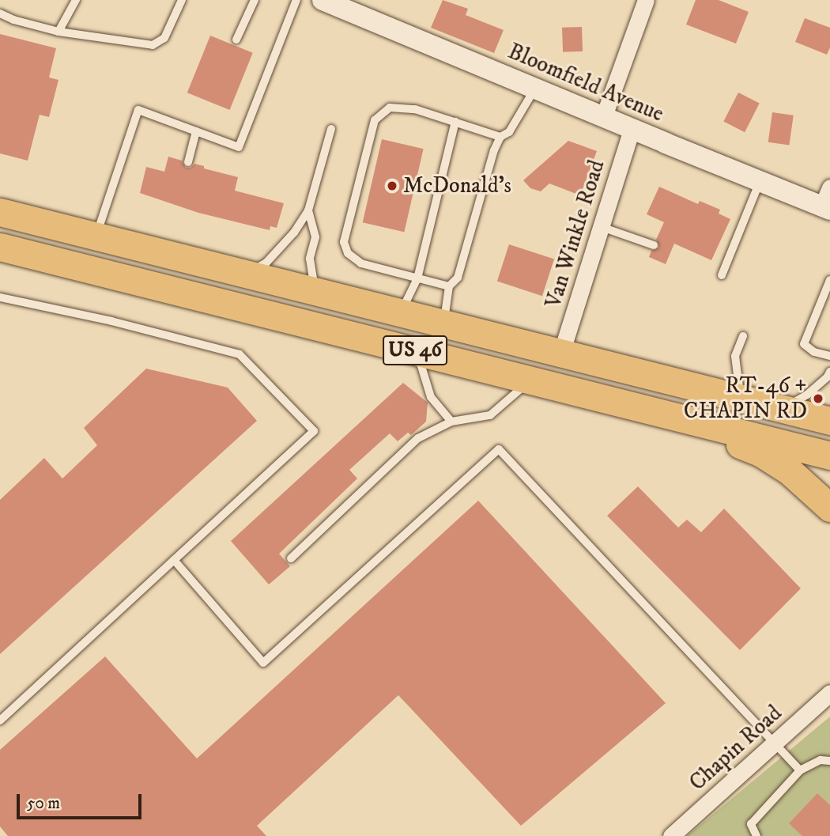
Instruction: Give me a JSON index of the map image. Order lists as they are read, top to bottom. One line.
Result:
{"streets":{"highway":["US 46"],"street":["Bloomfield Avenue","Van Winkle Road","Chapin Road"]},"crossings":[["Bloomfield Avenue","Van Winkle Road"],["Van Winkle Road","US 46"]],"places":["McDonald's","RT-46 + CHAPIN RD"],"scale_bar":"50 m"}
